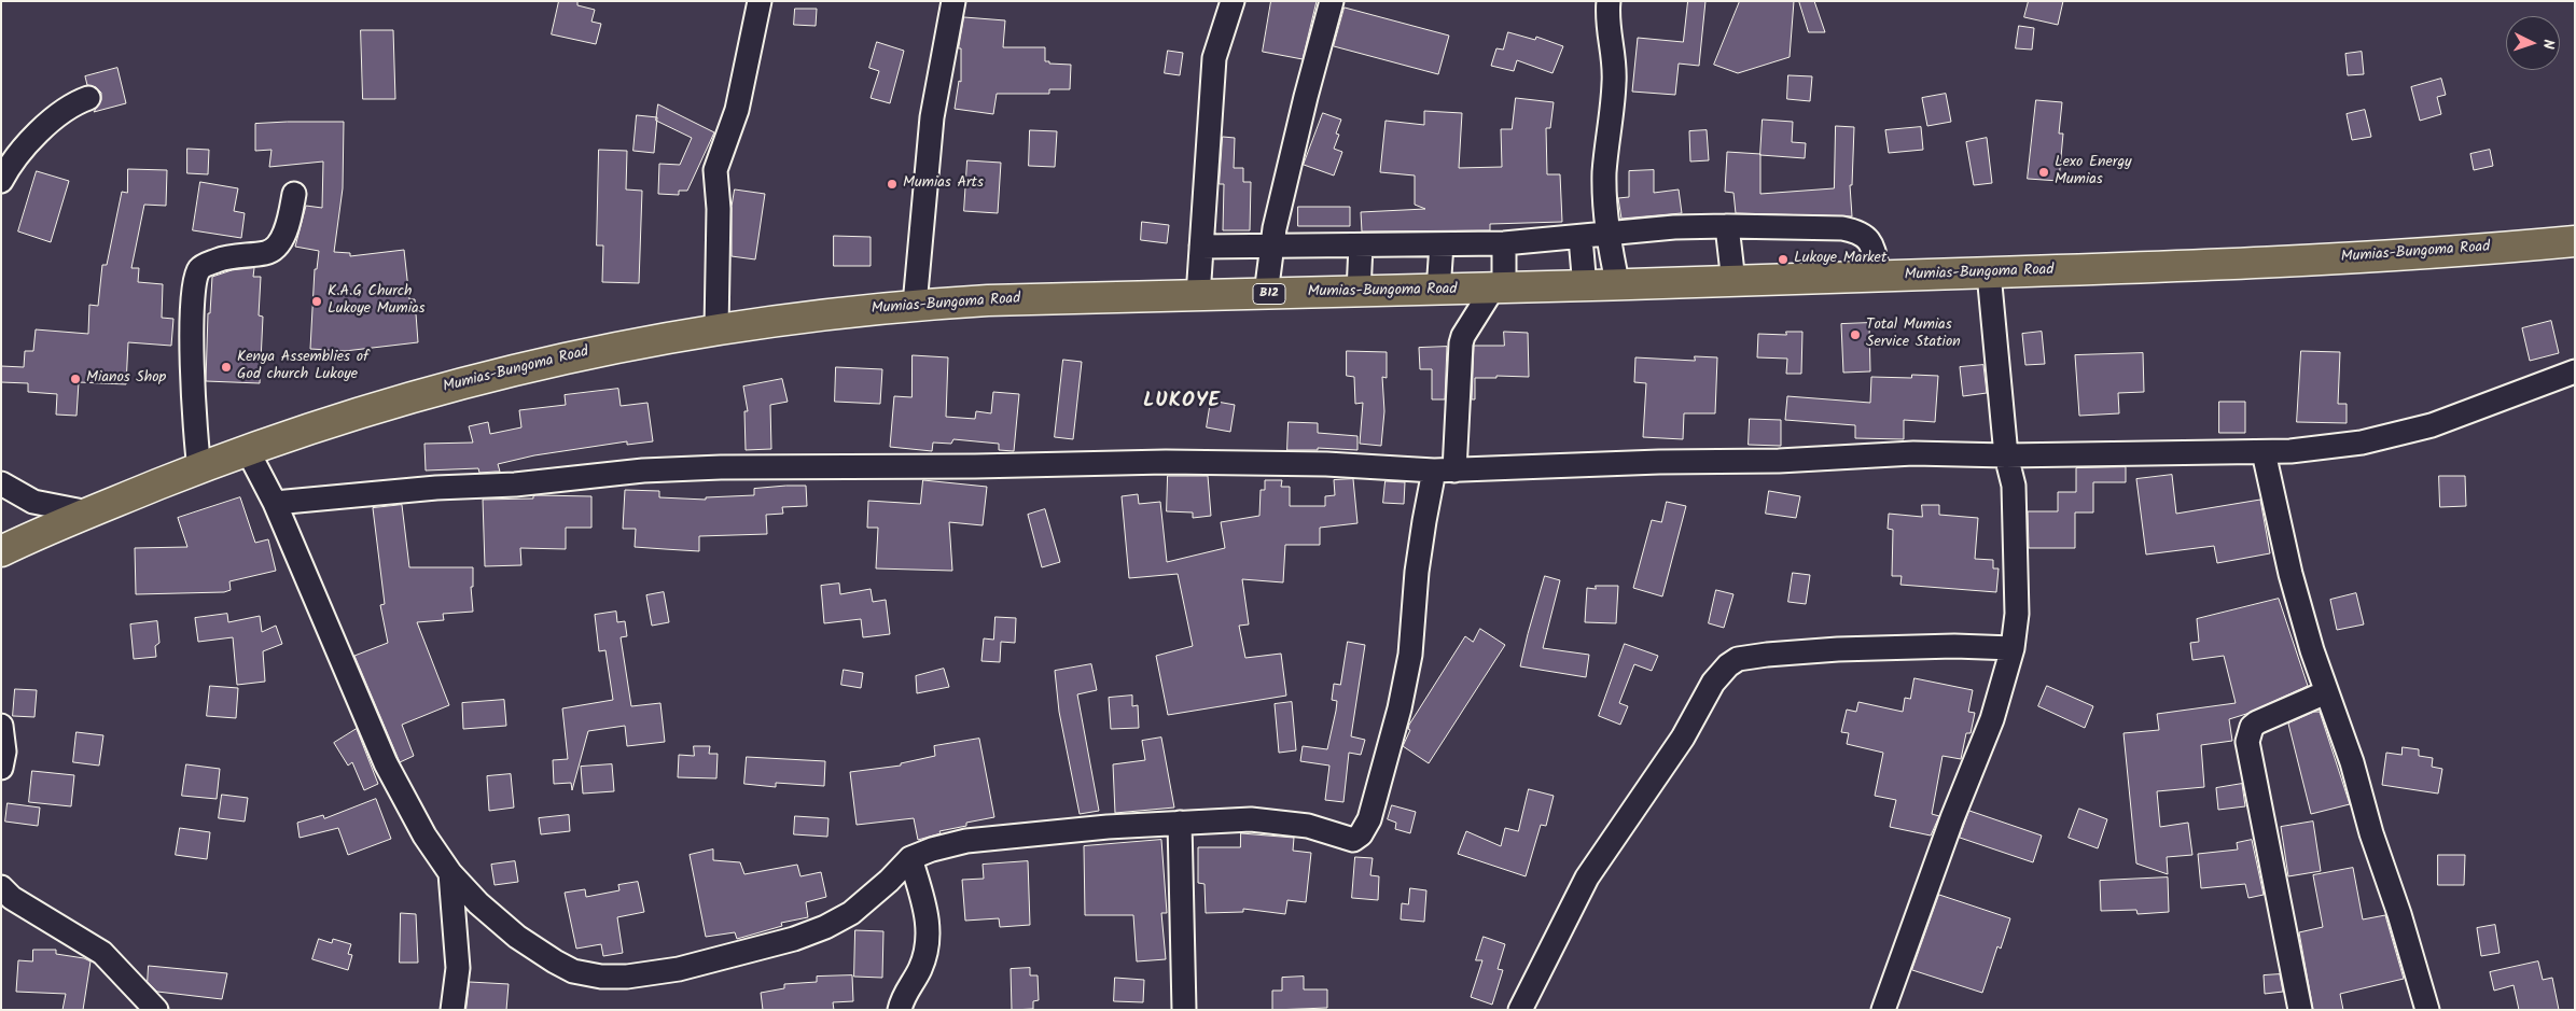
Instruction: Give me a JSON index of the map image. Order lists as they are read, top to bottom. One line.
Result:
{"streets":{"highway":["Mumias-Bungoma Road","B12"]},"districts":["LUKOYE"],"places":["Lexo Energy Mumias","Mumias Arts","Lukoye Market","K.A.G Church Lukoye Mumias","Total Mumias Service Station","Kenya Assemblies of God church Lukoye","Mianos Shop"],"north":"right"}
